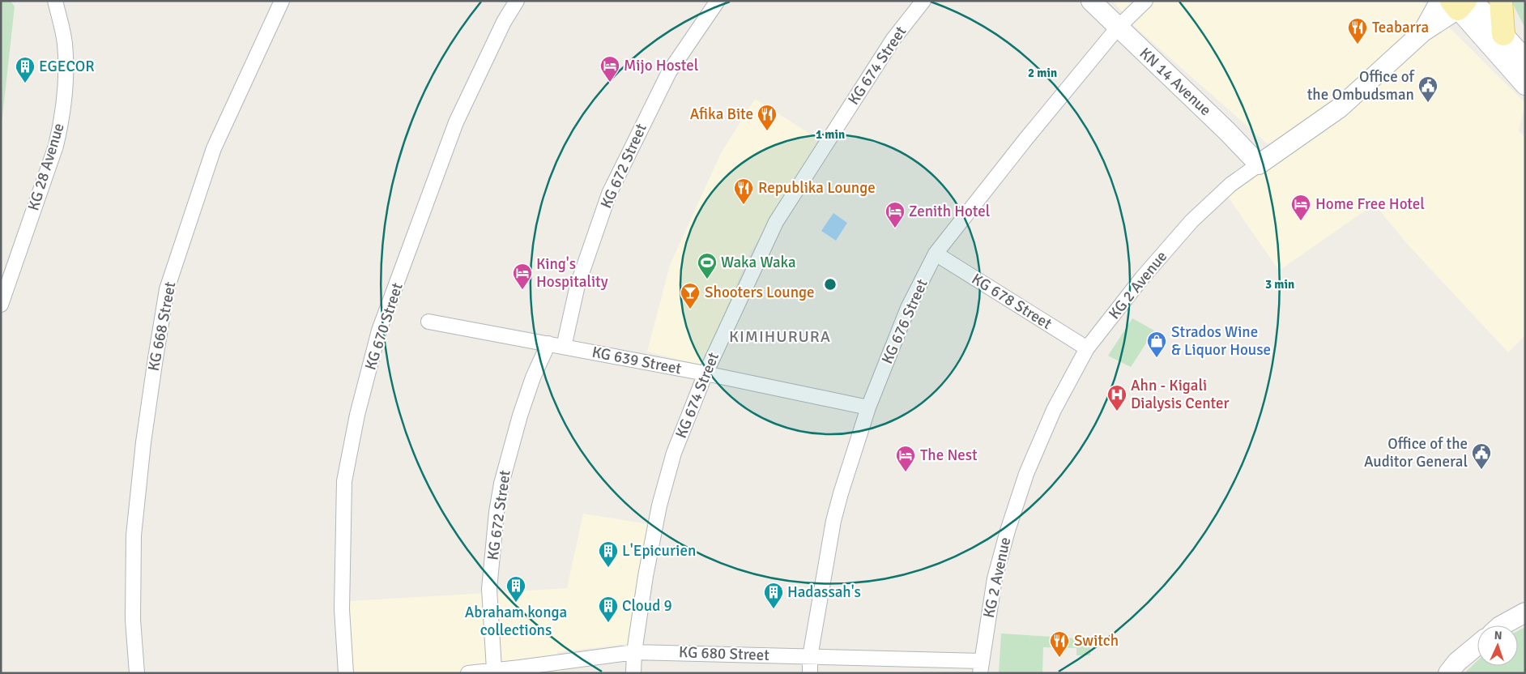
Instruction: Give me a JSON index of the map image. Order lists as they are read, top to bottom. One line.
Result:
{"streets":{"main road":["KN 14 Avenue","KG 2 Avenue"],"street":["KG 674 Street","KG 672 Street","KG 28 Avenue","KG 678 Street","KG 676 Street","KG 668 Street","KG 670 Street","KG 639 Street","KG 680 Street"]},"crossings":[["KG 674 Street","KG 639 Street"],["KG 674 Street","KG 680 Street"],["KN 14 Avenue","KG 2 Avenue"],["KN 14 Avenue","KG 676 Street"],["KG 672 Street","KG 639 Street"],["KG 672 Street","KG 680 Street"],["KG 2 Avenue","KG 678 Street"],["KG 2 Avenue","KG 680 Street"],["KG 678 Street","KG 676 Street"],["KG 676 Street","KG 639 Street"],["KG 676 Street","KG 680 Street"]],"districts":["KIMIHURURA"],"places":{"restaurant":["Teabarra","Afika Bite","Republika Lounge","Switch"],"hotel":["Mijo Hostel","Home Free Hotel","Zenith Hotel","King's Hospitality","The Nest"],"building":["EGECOR","L'Epicurien","Abraham konga collections","Hadassah's","Cloud 9"],"public building":["Office of the Ombudsman","Office of the Auditor General"],"sports":["Waka Waka"],"bar":["Shooters Lounge"],"shop":["Strados Wine & Liquor House"],"hospital":["Ahn - Kigali Dialysis Center"]},"north":"top","rings":["2 min","1 min","3 min"]}
